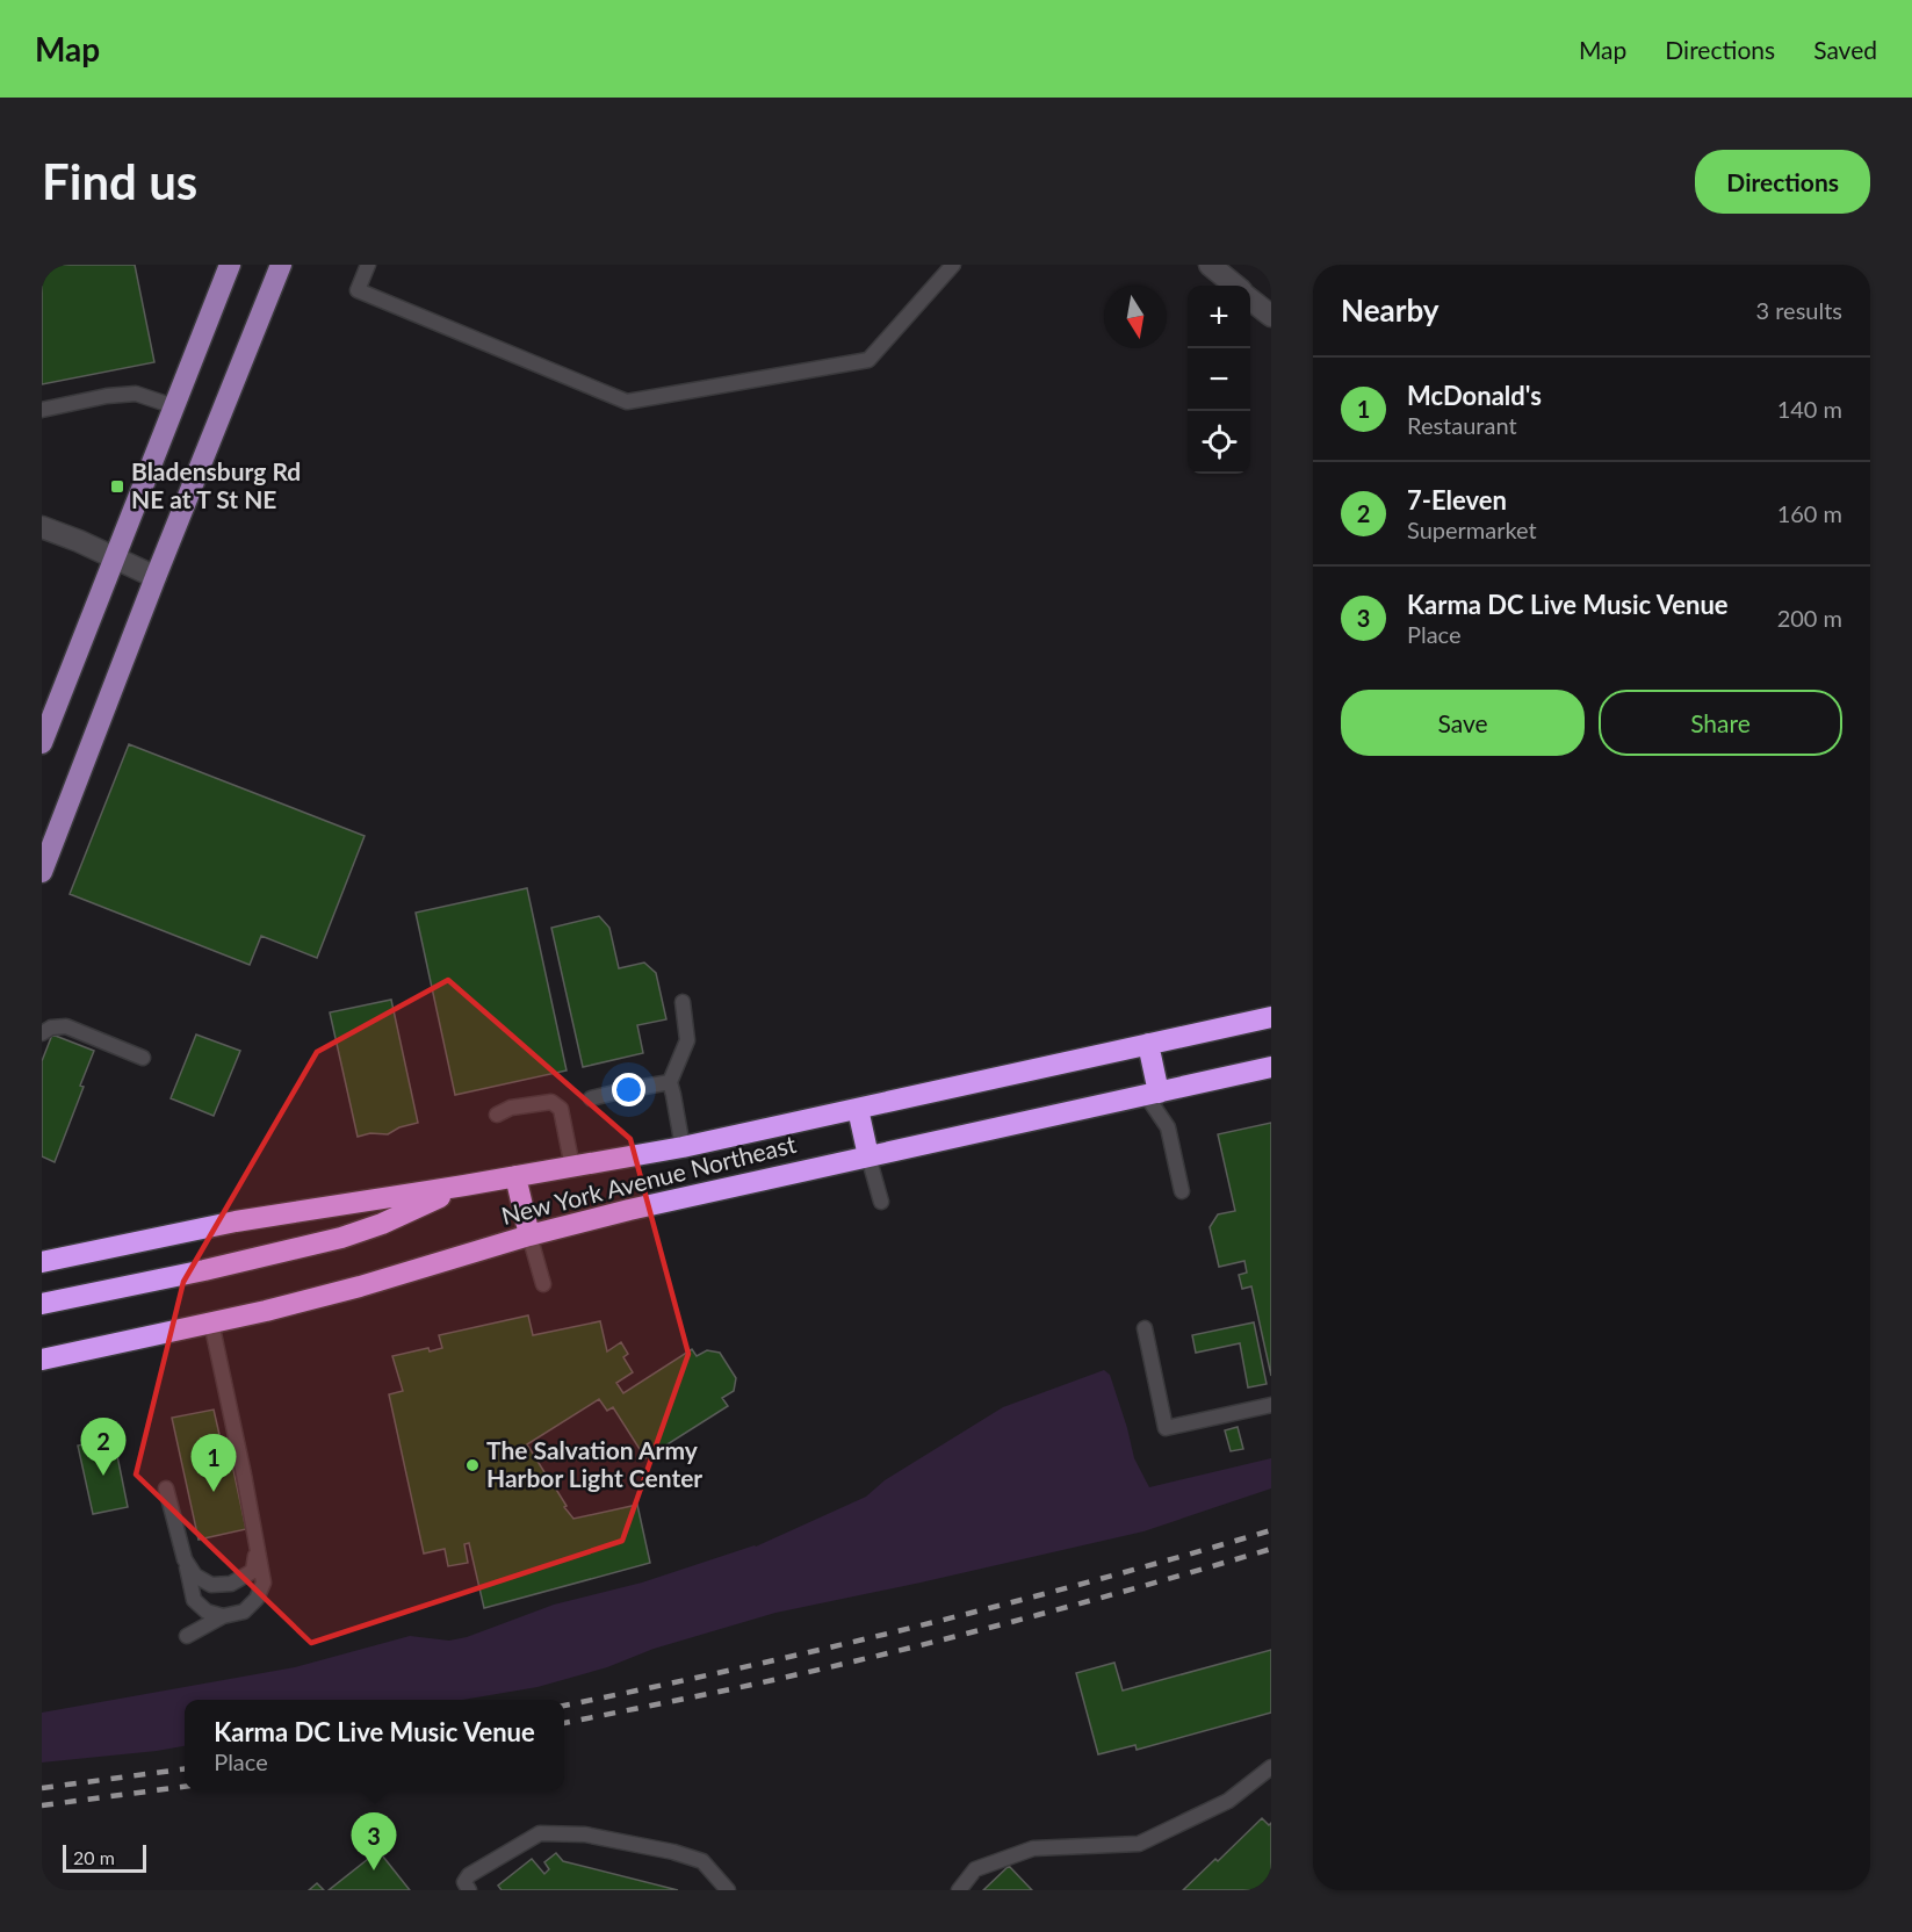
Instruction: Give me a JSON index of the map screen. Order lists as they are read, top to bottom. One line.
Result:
{"streets":{"highway":["New York Avenue Northeast"]},"places":{"transit":["Bladensburg Rd NE at T St NE"],"other":["The Salvation Army Harbor Light Center"]},"scale_bar":"20 m","north":"bottom","page":{"header":"Map","nav":["Map","Directions","Saved"],"buttons":["Directions",["Save","Share"]],"title":"Find us","heading":["Nearby","3 results"],"map_buttons":["+","−"],"list":[{"mark":"1","name":"McDonald's","note":"Restaurant","value":"140 m"},{"mark":"2","name":"7-Eleven","note":"Supermarket","value":"160 m"},{"mark":"3","name":"Karma DC Live Music Venue","note":"Place","value":"200 m"}],"pins":["2","1","3"],"popup":["Karma DC Live Music Venue","Place"],"scale":"20 m"}}
